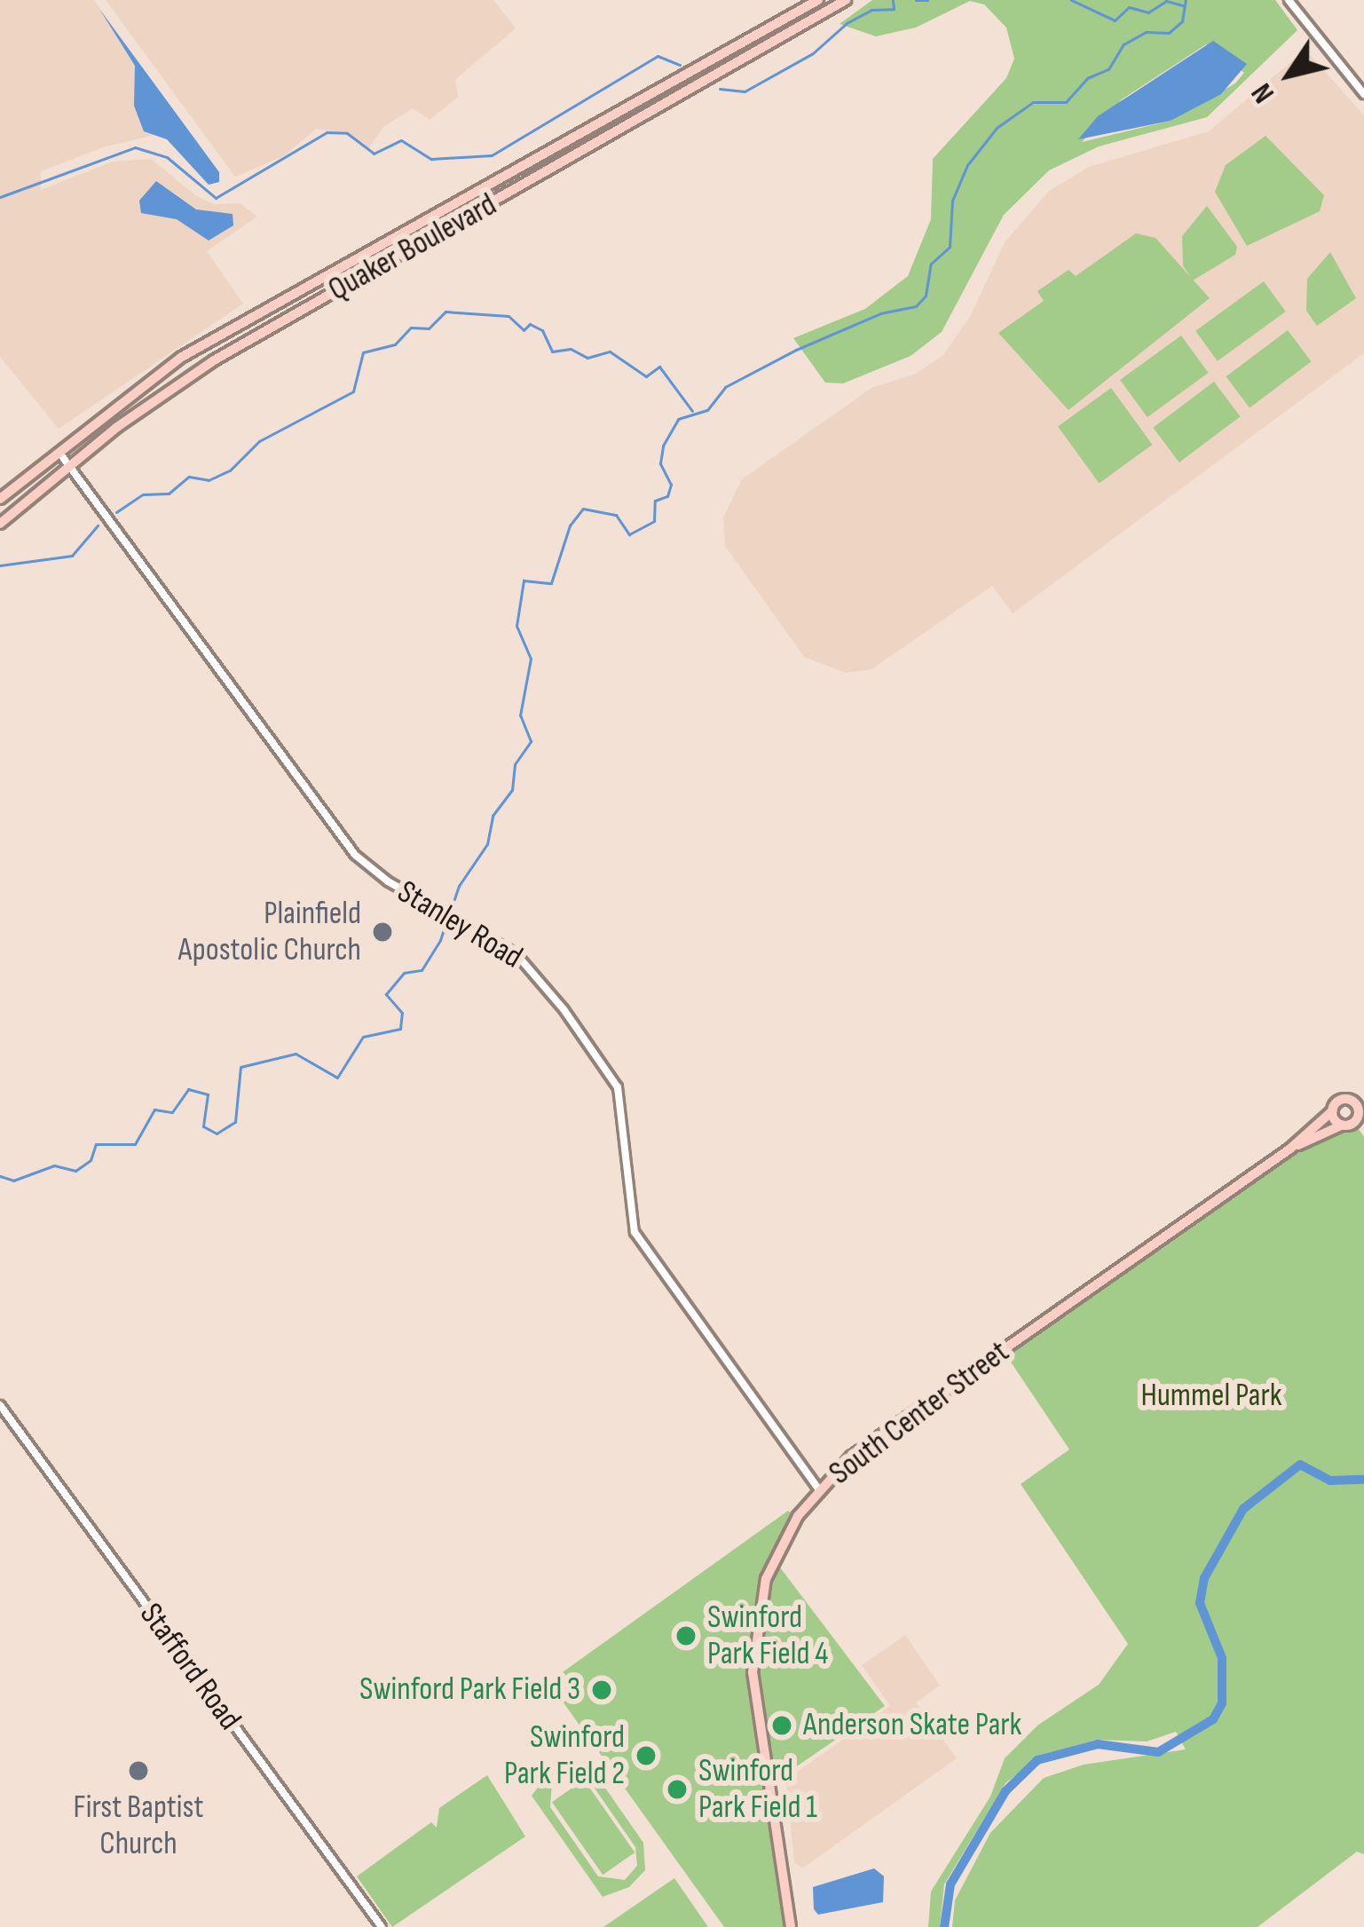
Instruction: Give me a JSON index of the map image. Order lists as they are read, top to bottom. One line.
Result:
{"streets":{"main road":["Quaker Boulevard","South Center Street"],"street":["Stanley Road","Stafford Road"]},"crossings":[["Quaker Boulevard","Stanley Road"],["Stanley Road","South Center Street"]],"parks":["Hummel Park"],"places":["Plainfield Apostolic Church","Swinford Park Field 4","Swinford Park Field 3","Anderson Skate Park","Swinford Park Field 2","First Baptist Church","Swinford Park Field 1"],"north":"bottom left"}
